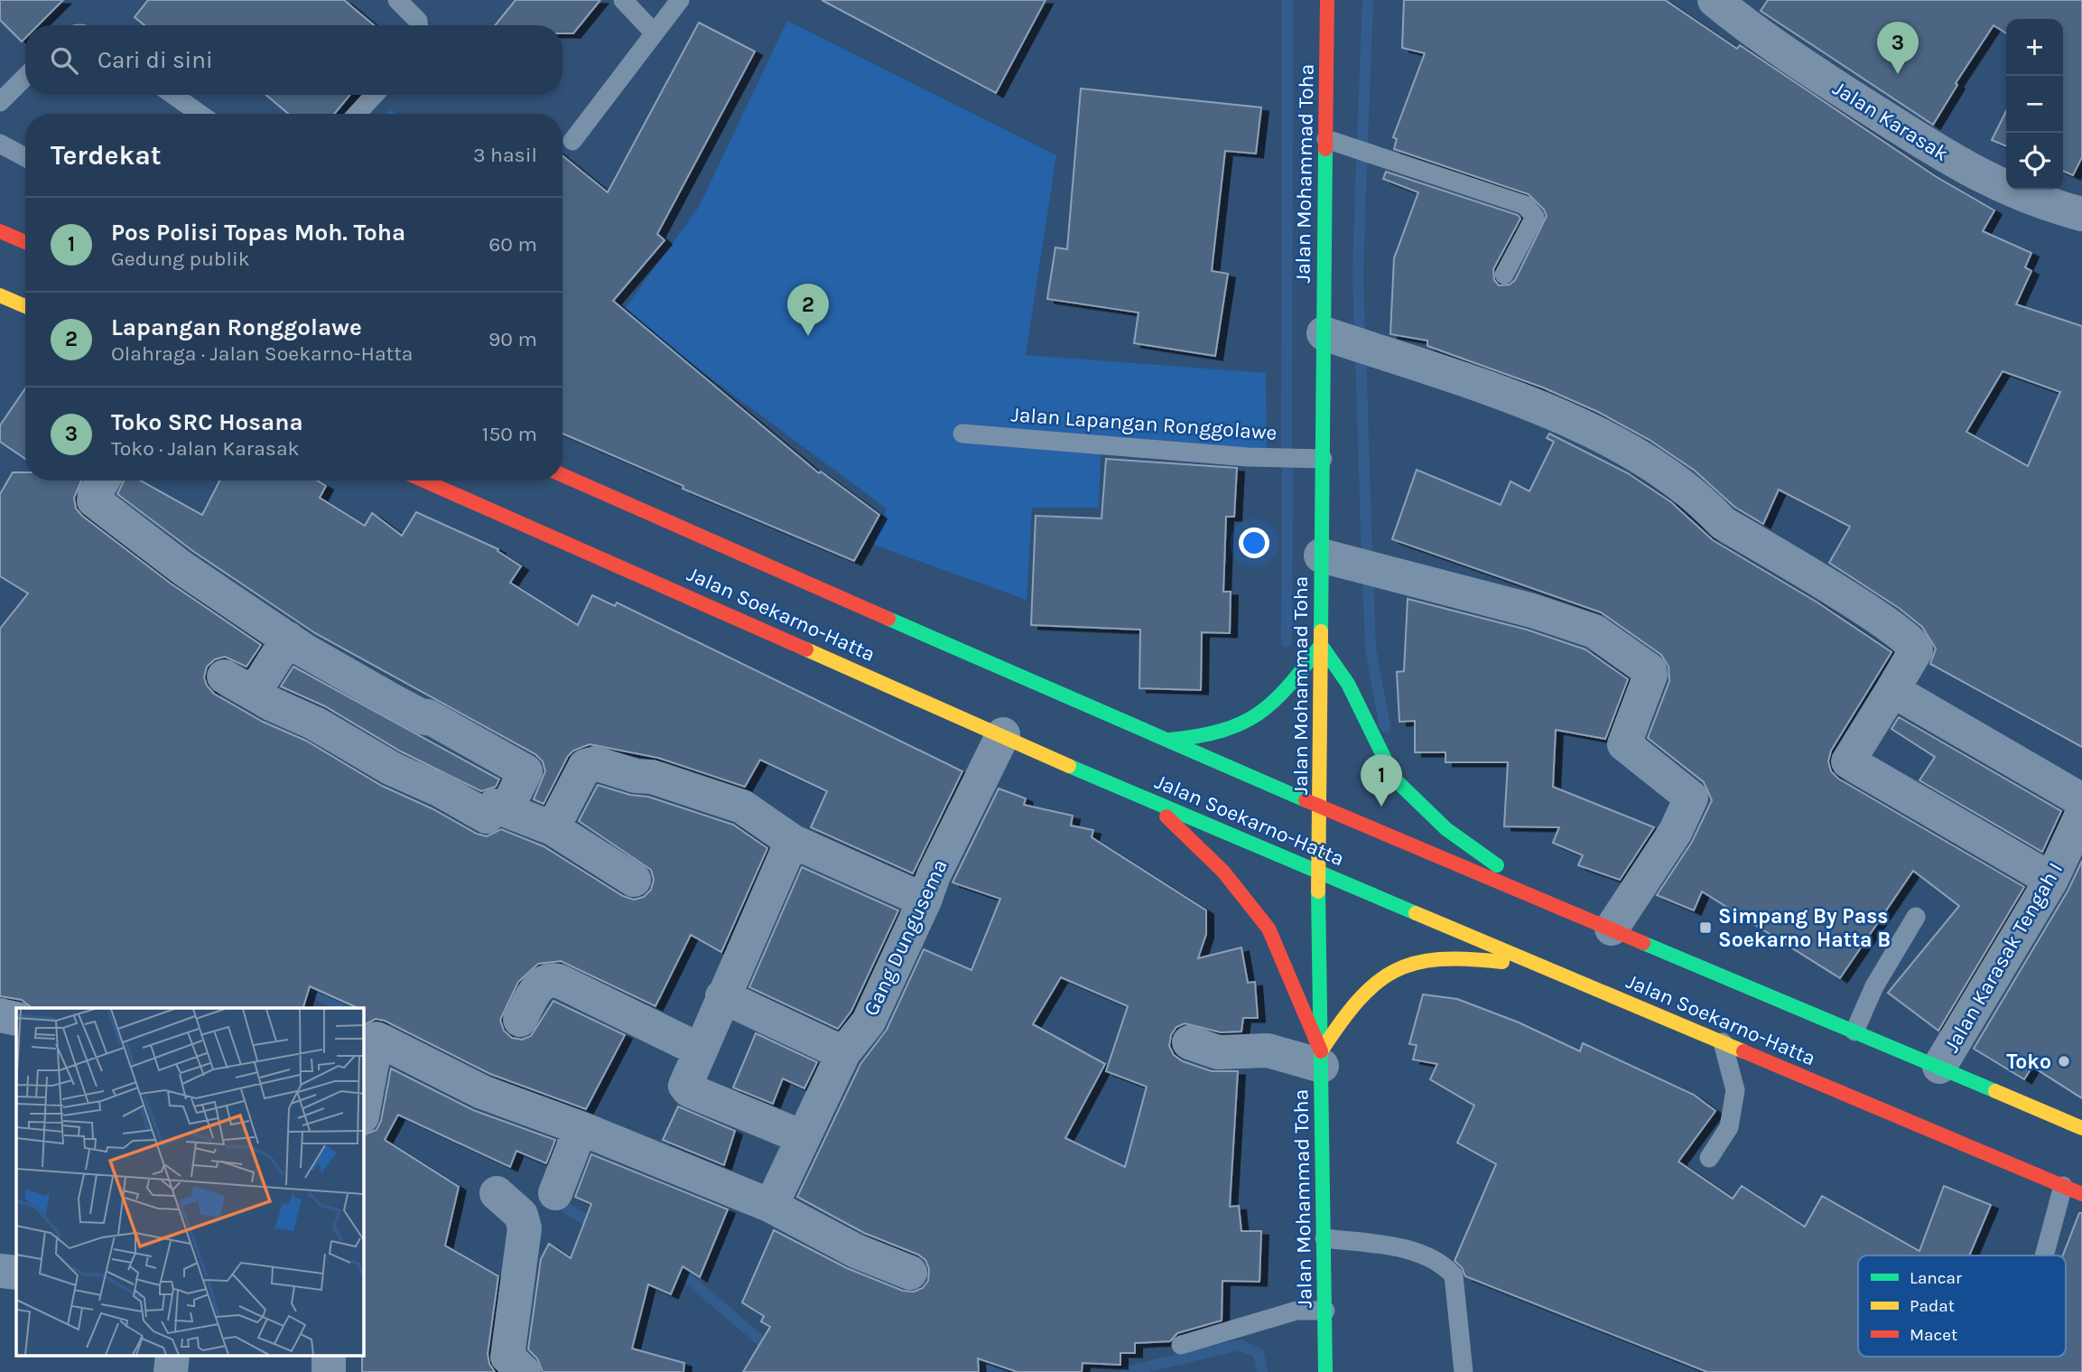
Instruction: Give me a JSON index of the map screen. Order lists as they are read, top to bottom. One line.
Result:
{"streets":{"main road":["Jalan Mohammad Toha","Jalan Soekarno-Hatta"],"street":["Jalan Karasak","Gang Dungusema","Jalan Karasak Tengah I"],"lane":["Jalan Lapangan Ronggolawe"]},"crossings":[["Jalan Mohammad Toha","Jalan Lapangan Ronggolawe"],["Jalan Mohammad Toha","Jalan Soekarno-Hatta"],["Jalan Soekarno-Hatta","Gang Dungusema"],["Jalan Soekarno-Hatta","Jalan Karasak Tengah I"]],"places":{"transit":["Simpang By Pass Soekarno Hatta B"],"other":["Toko"]},"legend":["Lancar","Padat","Macet"],"page":{"map_buttons":["+","−"],"pins":["3","2","1"],"search":"Cari di sini","heading":["Terdekat","3 hasil"],"list":[{"mark":"1","name":"Pos Polisi Topas Moh. Toha","note":"Gedung publik","value":"60 m"},{"mark":"2","name":"Lapangan Ronggolawe","note":"Olahraga · Jalan Soekarno-Hatta","value":"90 m"},{"mark":"3","name":"Toko SRC Hosana","note":"Toko · Jalan Karasak","value":"150 m"}]}}
